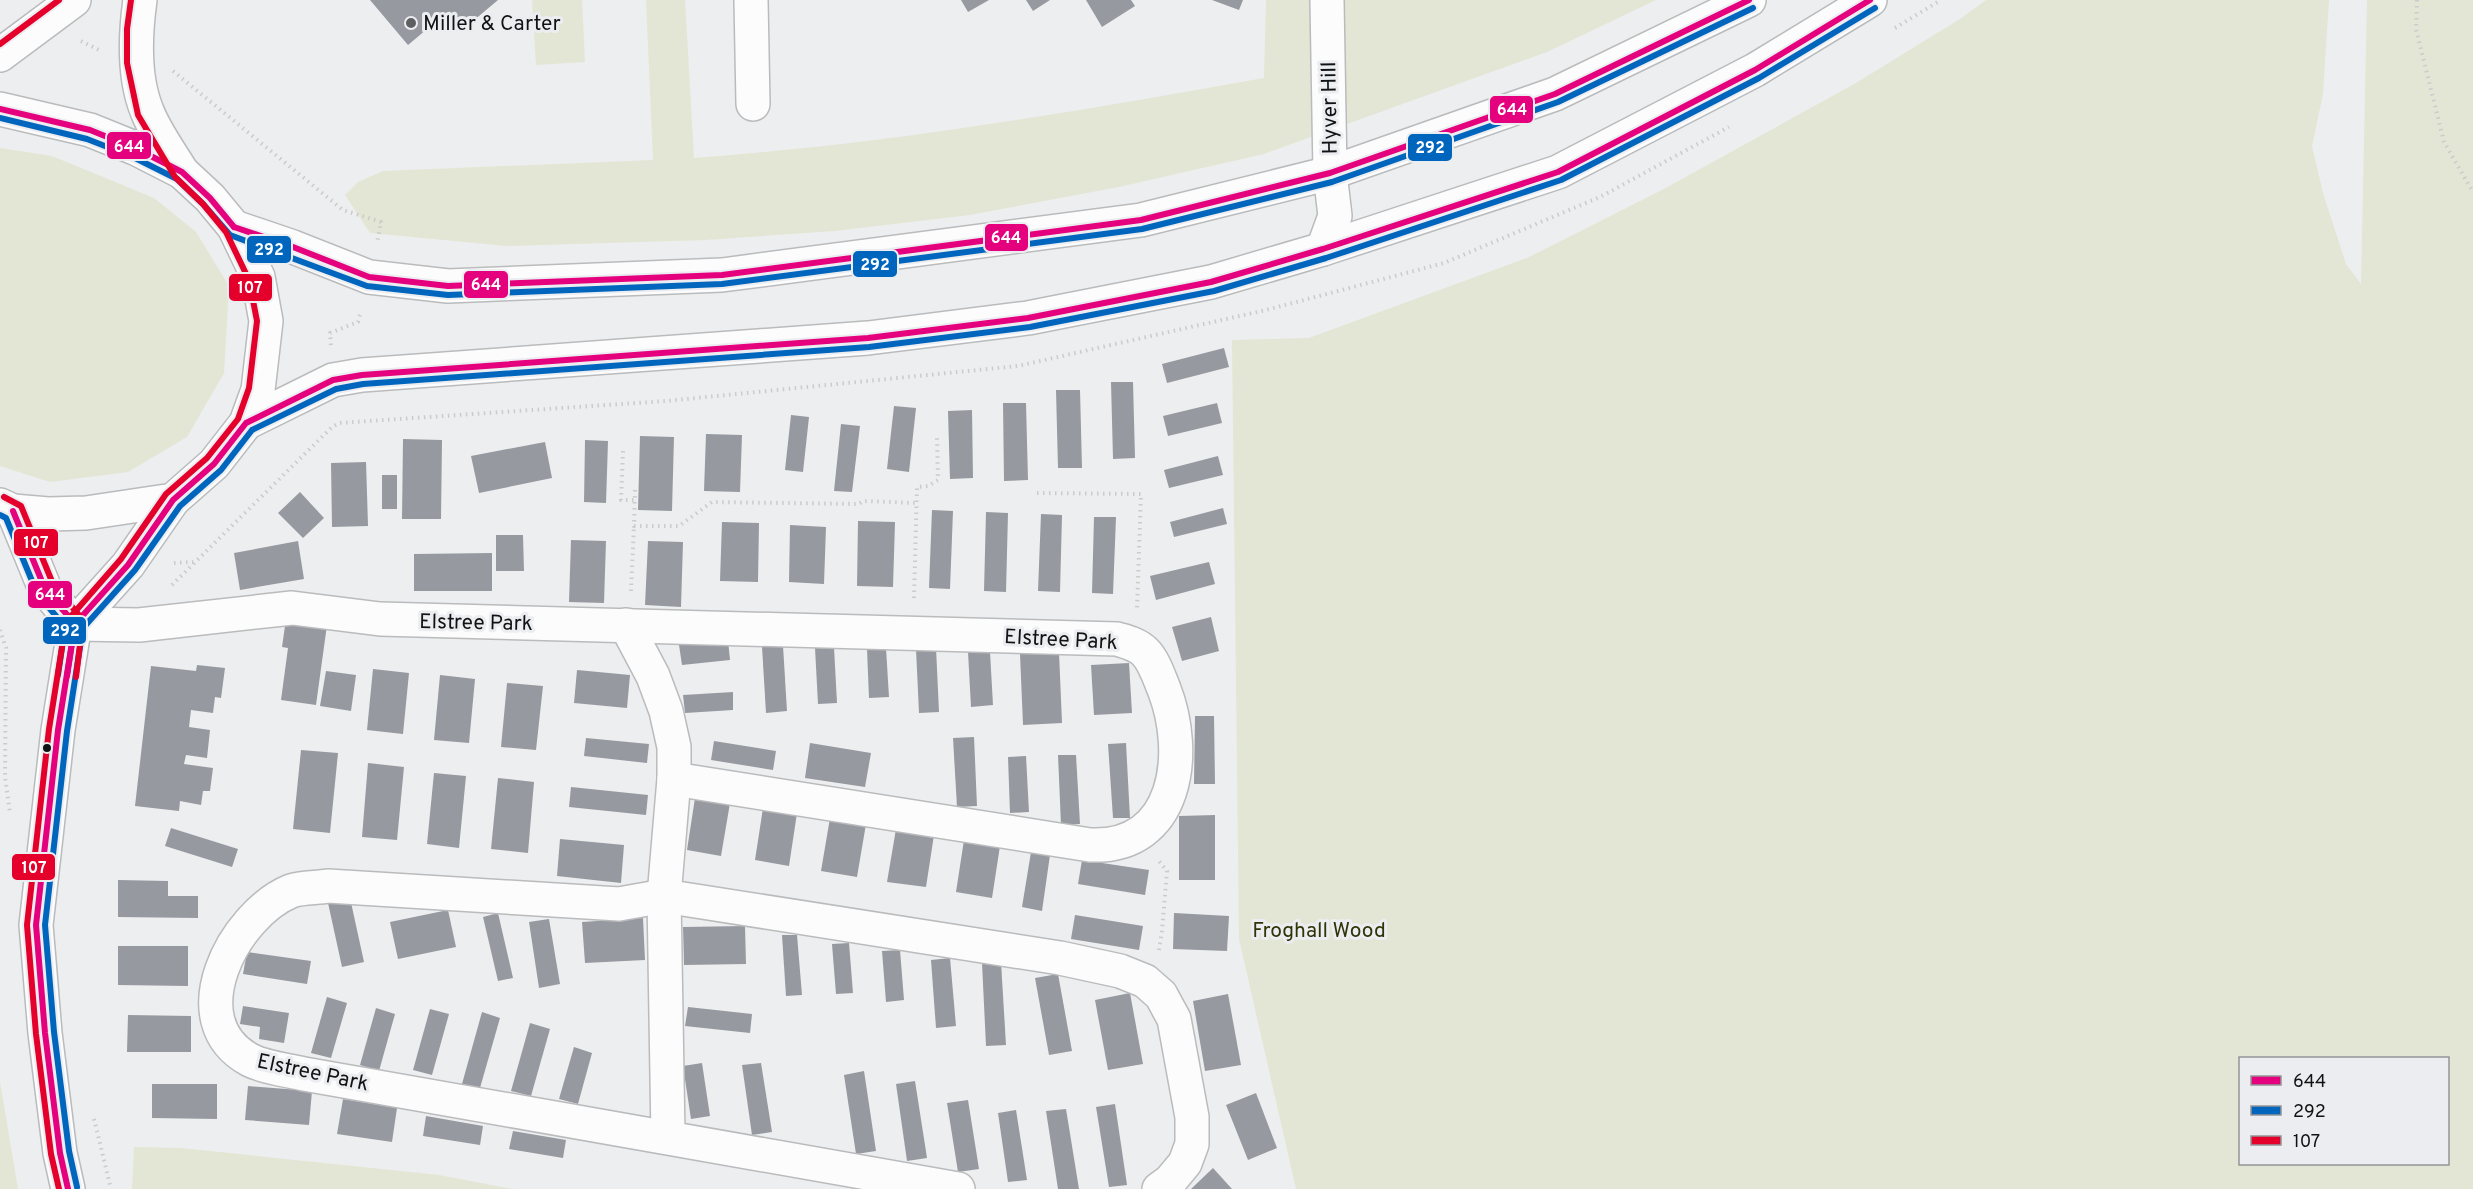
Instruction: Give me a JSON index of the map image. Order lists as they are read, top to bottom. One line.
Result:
{"streets":{"main road":["Hyver Hill","Elstree Park"]},"parks":["Froghall Wood"],"places":["Miller & Carter"],"lines":["transit line 644","transit line 107","transit line 292"],"legend":["644","292","107"]}
